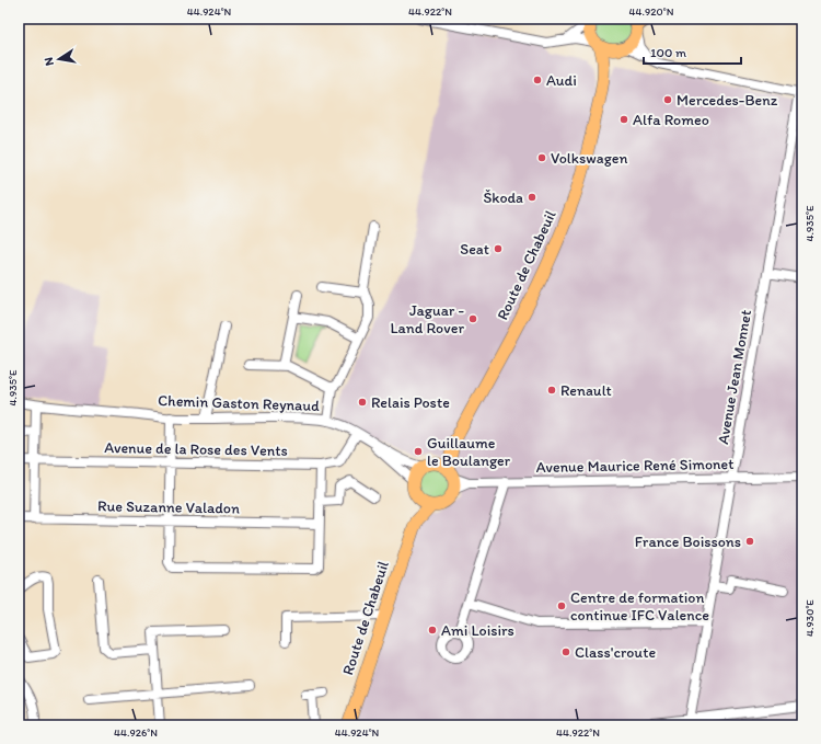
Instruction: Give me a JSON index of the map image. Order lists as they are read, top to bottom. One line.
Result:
{"streets":{"main road":["Route de Chabeuil"],"street":["Avenue Jean Monnet","Chemin Gaston Reynaud","Avenue de la Rose des Vents","Avenue Maurice René Simonet","Rue Suzanne Valadon"]},"crossings":[["Route de Chabeuil","Chemin Gaston Reynaud"],["Route de Chabeuil","Avenue Maurice René Simonet"],["Avenue Jean Monnet","Avenue Maurice René Simonet"],["Chemin Gaston Reynaud","Avenue de la Rose des Vents"],["Chemin Gaston Reynaud","Avenue Maurice René Simonet"]],"places":["Audi","Mercedes-Benz","Alfa Romeo","Volkswagen","Škoda","Seat","Jaguar - Land Rover","Renault","Relais Poste","Guillaume le Boulanger","France Boissons","Centre de formation continue IFC Valence","Ami Loisirs","Class'croute"],"scale_bar":"100 m","north":"left","coordinates":["44.924°N","44.922°N","44.920°N","4.935°E","4.930°E","44.926°N"]}
